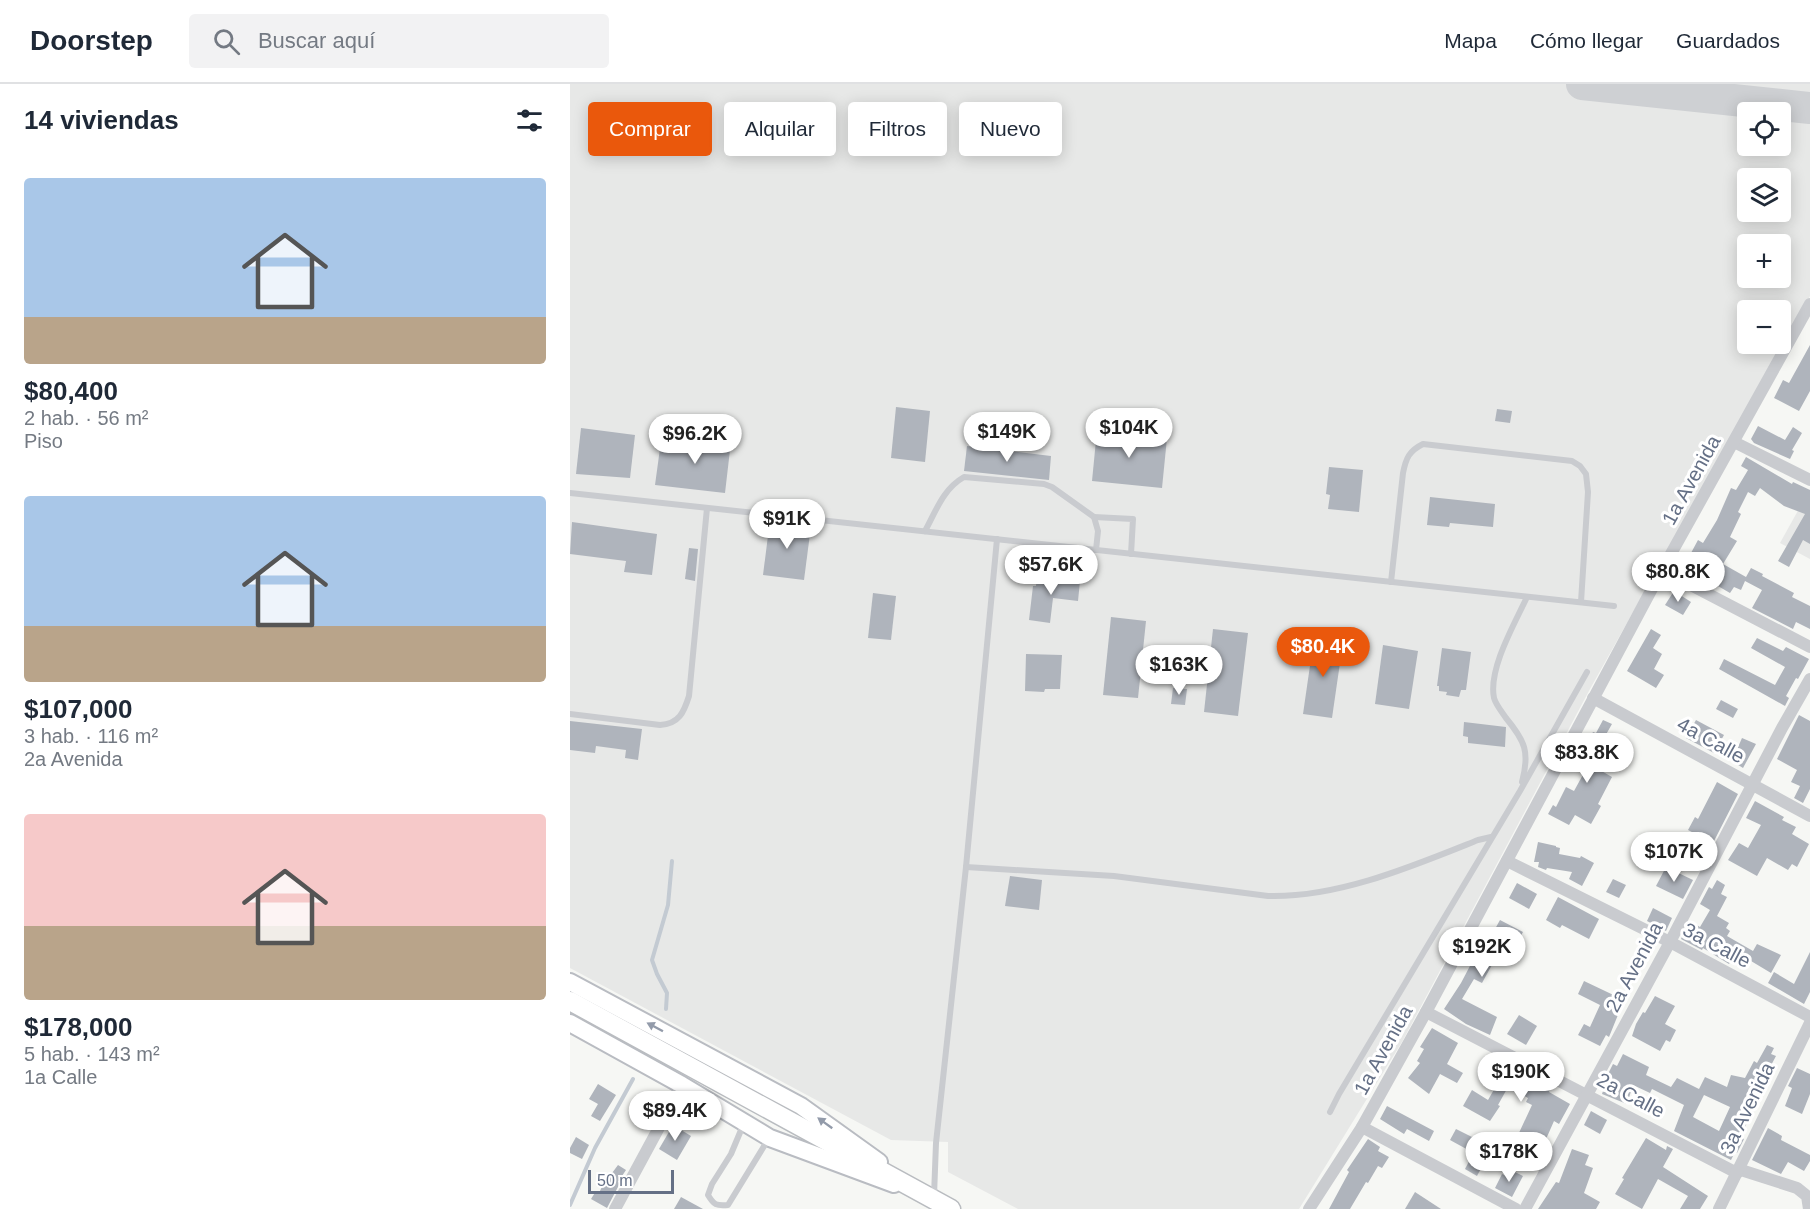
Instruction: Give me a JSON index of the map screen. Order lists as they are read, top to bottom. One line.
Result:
{"streets":{"street":["1a Avenida","4a Calle","3a Calle","2a Avenida","2a Calle","3a Avenida"]},"crossings":[["1a Avenida","4a Calle"],["1a Avenida","3a Calle"],["1a Avenida","2a Calle"],["4a Calle","2a Avenida"],["3a Calle","2a Avenida"],["2a Avenida","2a Calle"],["2a Calle","3a Avenida"]],"scale_bar":"50 m","page":{"header":"Doorstep","search":"Buscar aquí","nav":["Mapa","Cómo llegar","Guardados"],"heading":"14 viviendas","map_buttons":["+","−"],"chip":["Comprar","Alquilar","Filtros","Nuevo"],"list":[{"name":"$80,400","note":"2 hab. · 56 m² · Piso"},{"name":"$107,000","note":"3 hab. · 116 m² · 2a Avenida"},{"name":"$178,000","note":"5 hab. · 143 m² · 1a Calle"}],"price":["$104K","$149K","$96.2K","$91K","$57.6K","$80.8K","$80.4K","$163K","$83.8K","$107K","$192K","$190K","$89.4K","$178K"],"scale":"50 m"}}
